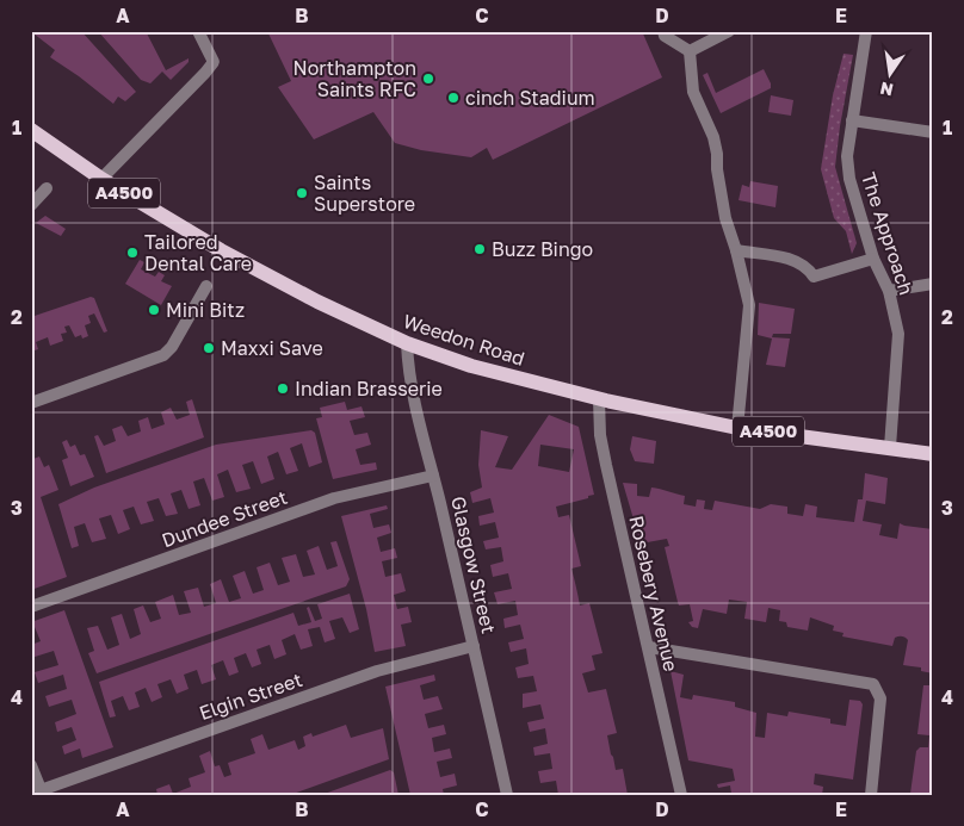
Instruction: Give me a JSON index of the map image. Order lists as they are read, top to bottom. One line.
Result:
{"streets":{"main road":["A4500","Weedon Road"],"street":["The Approach","Dundee Street","Glasgow Street","Rosebery Avenue","Elgin Street"]},"crossings":[["The Approach","Weedon Road"],["Weedon Road","Glasgow Street"],["Weedon Road","Rosebery Avenue"],["Dundee Street","Glasgow Street"],["Glasgow Street","Elgin Street"]],"places":["Northampton Saints RFC","cinch Stadium","Saints Superstore","Buzz Bingo","Tailored Dental Care","Mini Bitz","Maxxi Save","Indian Brasserie"],"north":"bottom","grid":{"columns":["A","B","C","D","E"],"rows":["1","2","3","4"]}}
